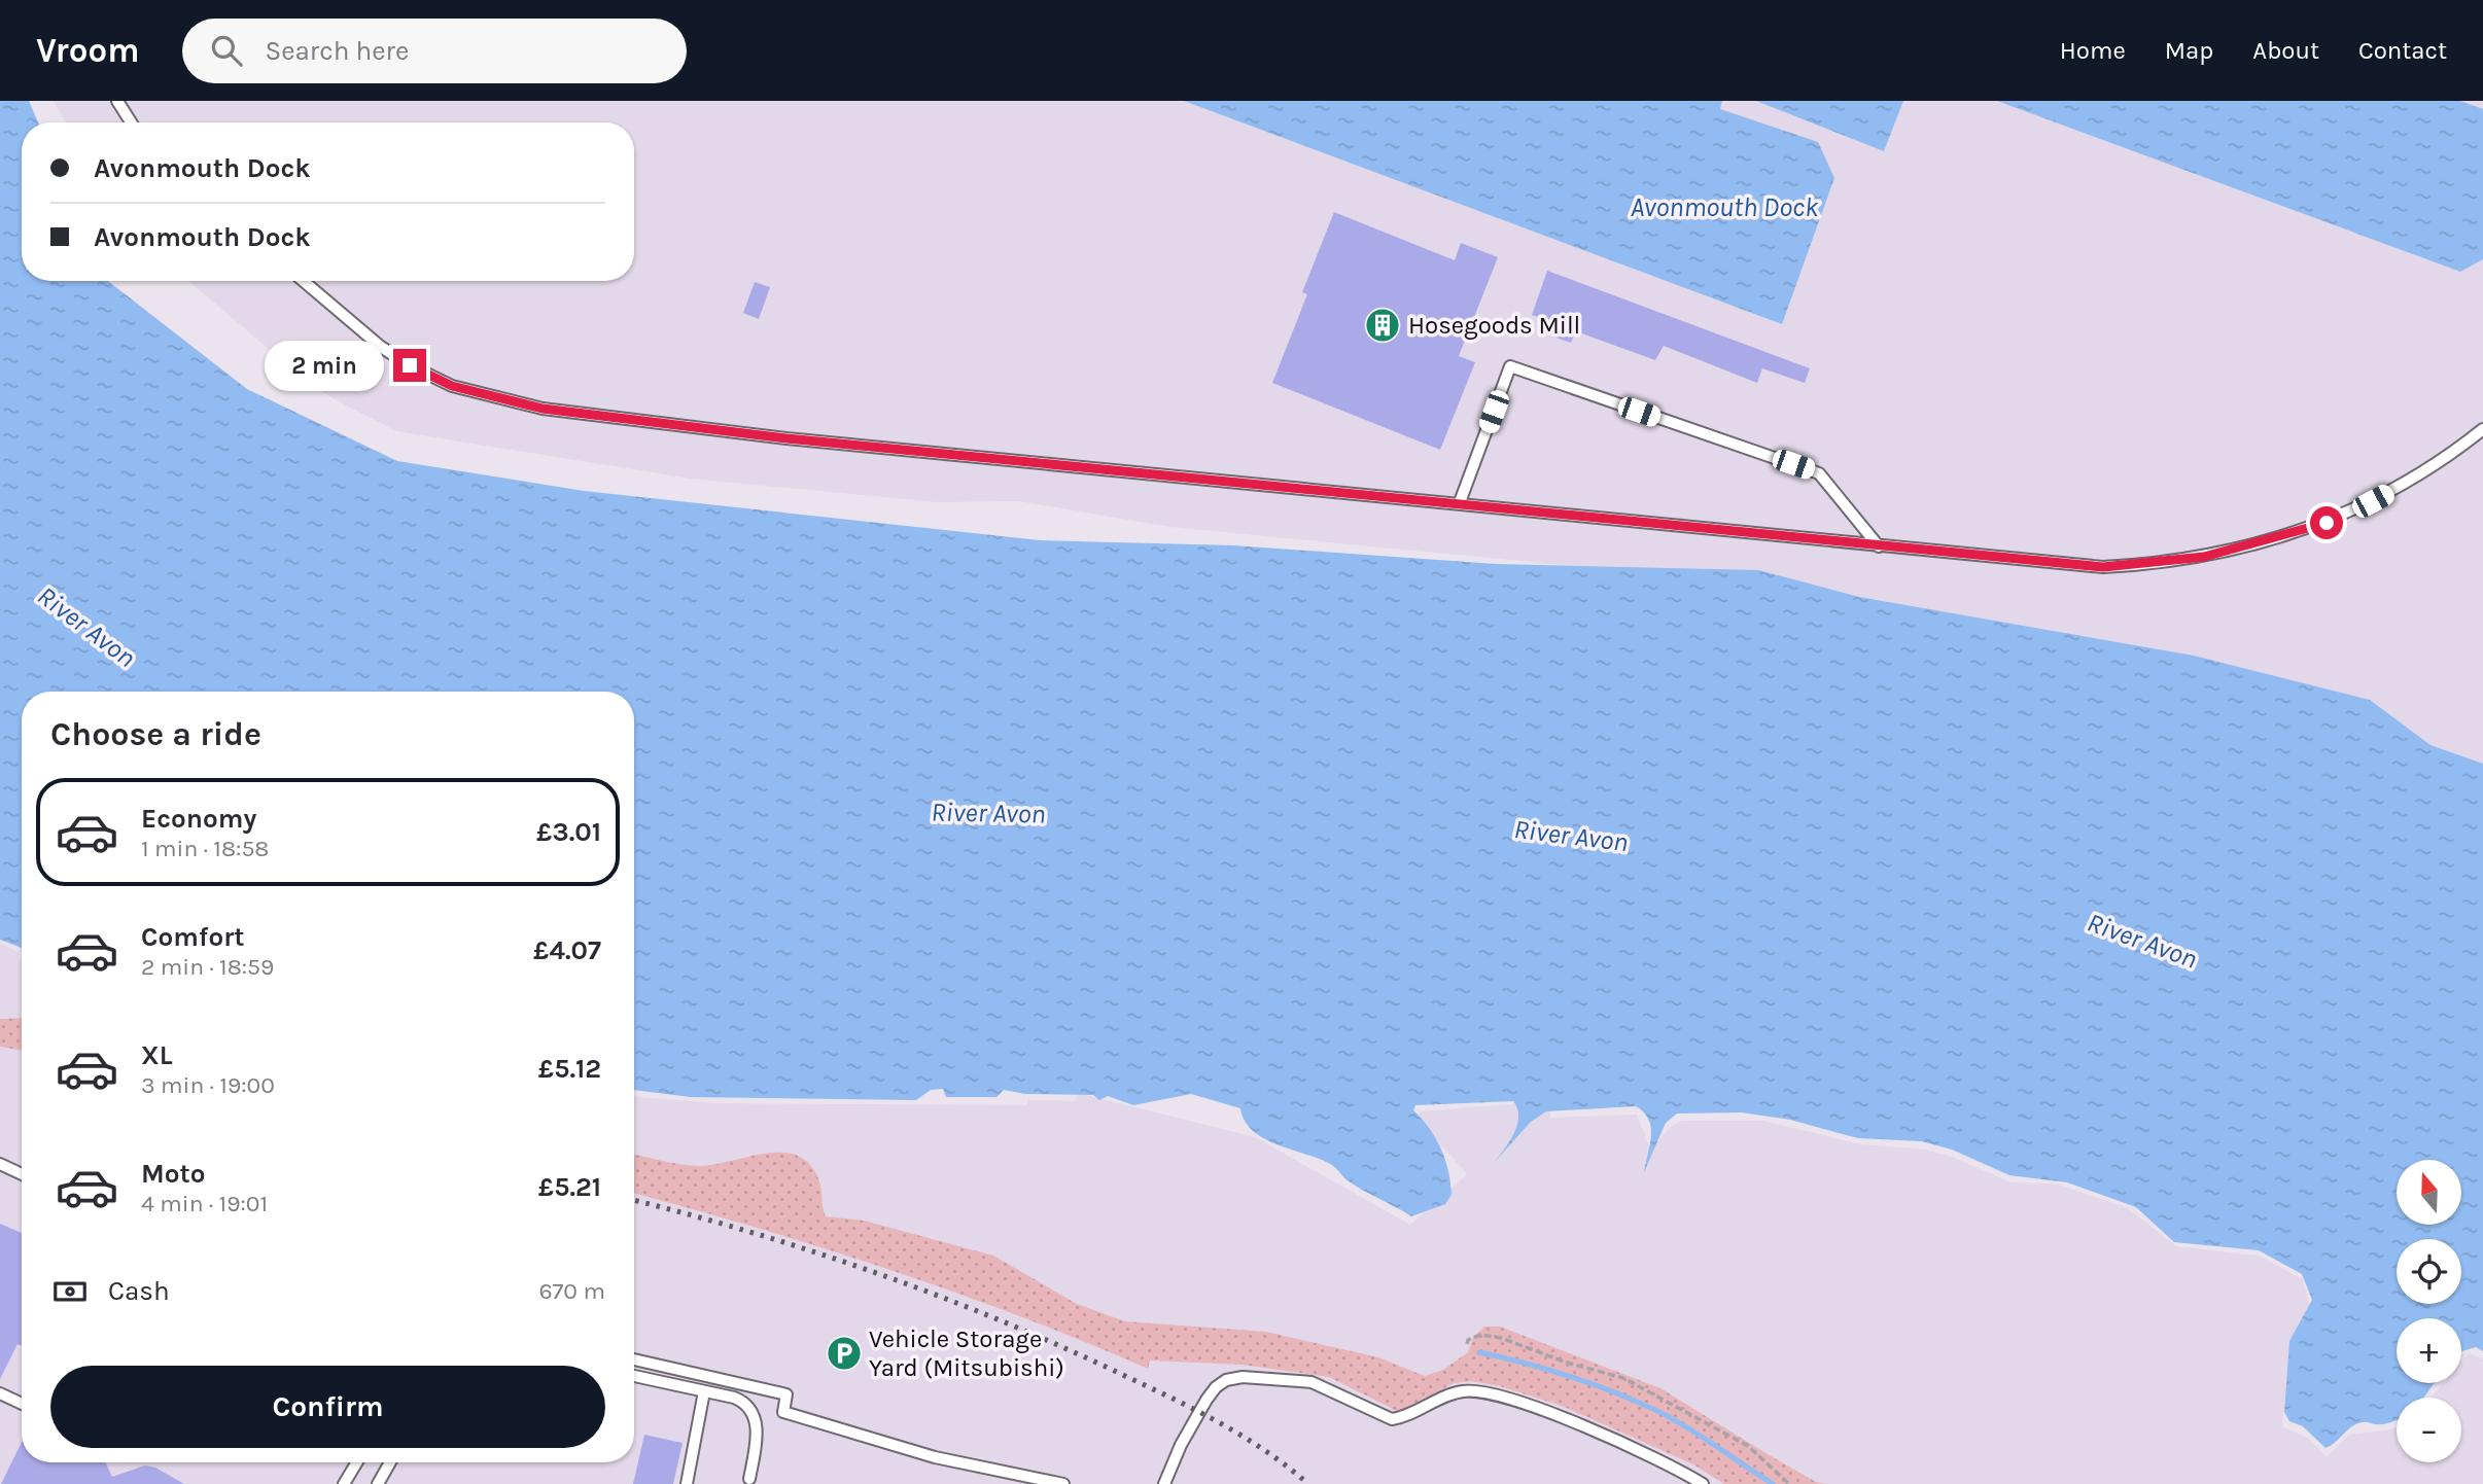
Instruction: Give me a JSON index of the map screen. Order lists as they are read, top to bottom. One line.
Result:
{"water":["Avonmouth Dock","River Avon"],"places":{"building":["Hosegoods Mill"],"parking":["Vehicle Storage Yard (Mitsubishi)"]},"north":"top","page":{"header":"Vroom","search":"Search here","nav":["Home","Map","About","Contact"],"banner":["Avonmouth Dock","Avonmouth Dock"],"bubble":"2 min","heading":"Choose a ride","list":[{"name":"Economy","note":"1 min · 18:58","value":"£3.01"},{"name":"Comfort","note":"2 min · 18:59","value":"£4.07"},{"name":"XL","note":"3 min · 19:00","value":"£5.12"},{"name":"Moto","note":"4 min · 19:01","value":"£5.21"}],"map_buttons":["+","−"],"pay":["Cash","670 m"],"buttons":"Confirm"}}
